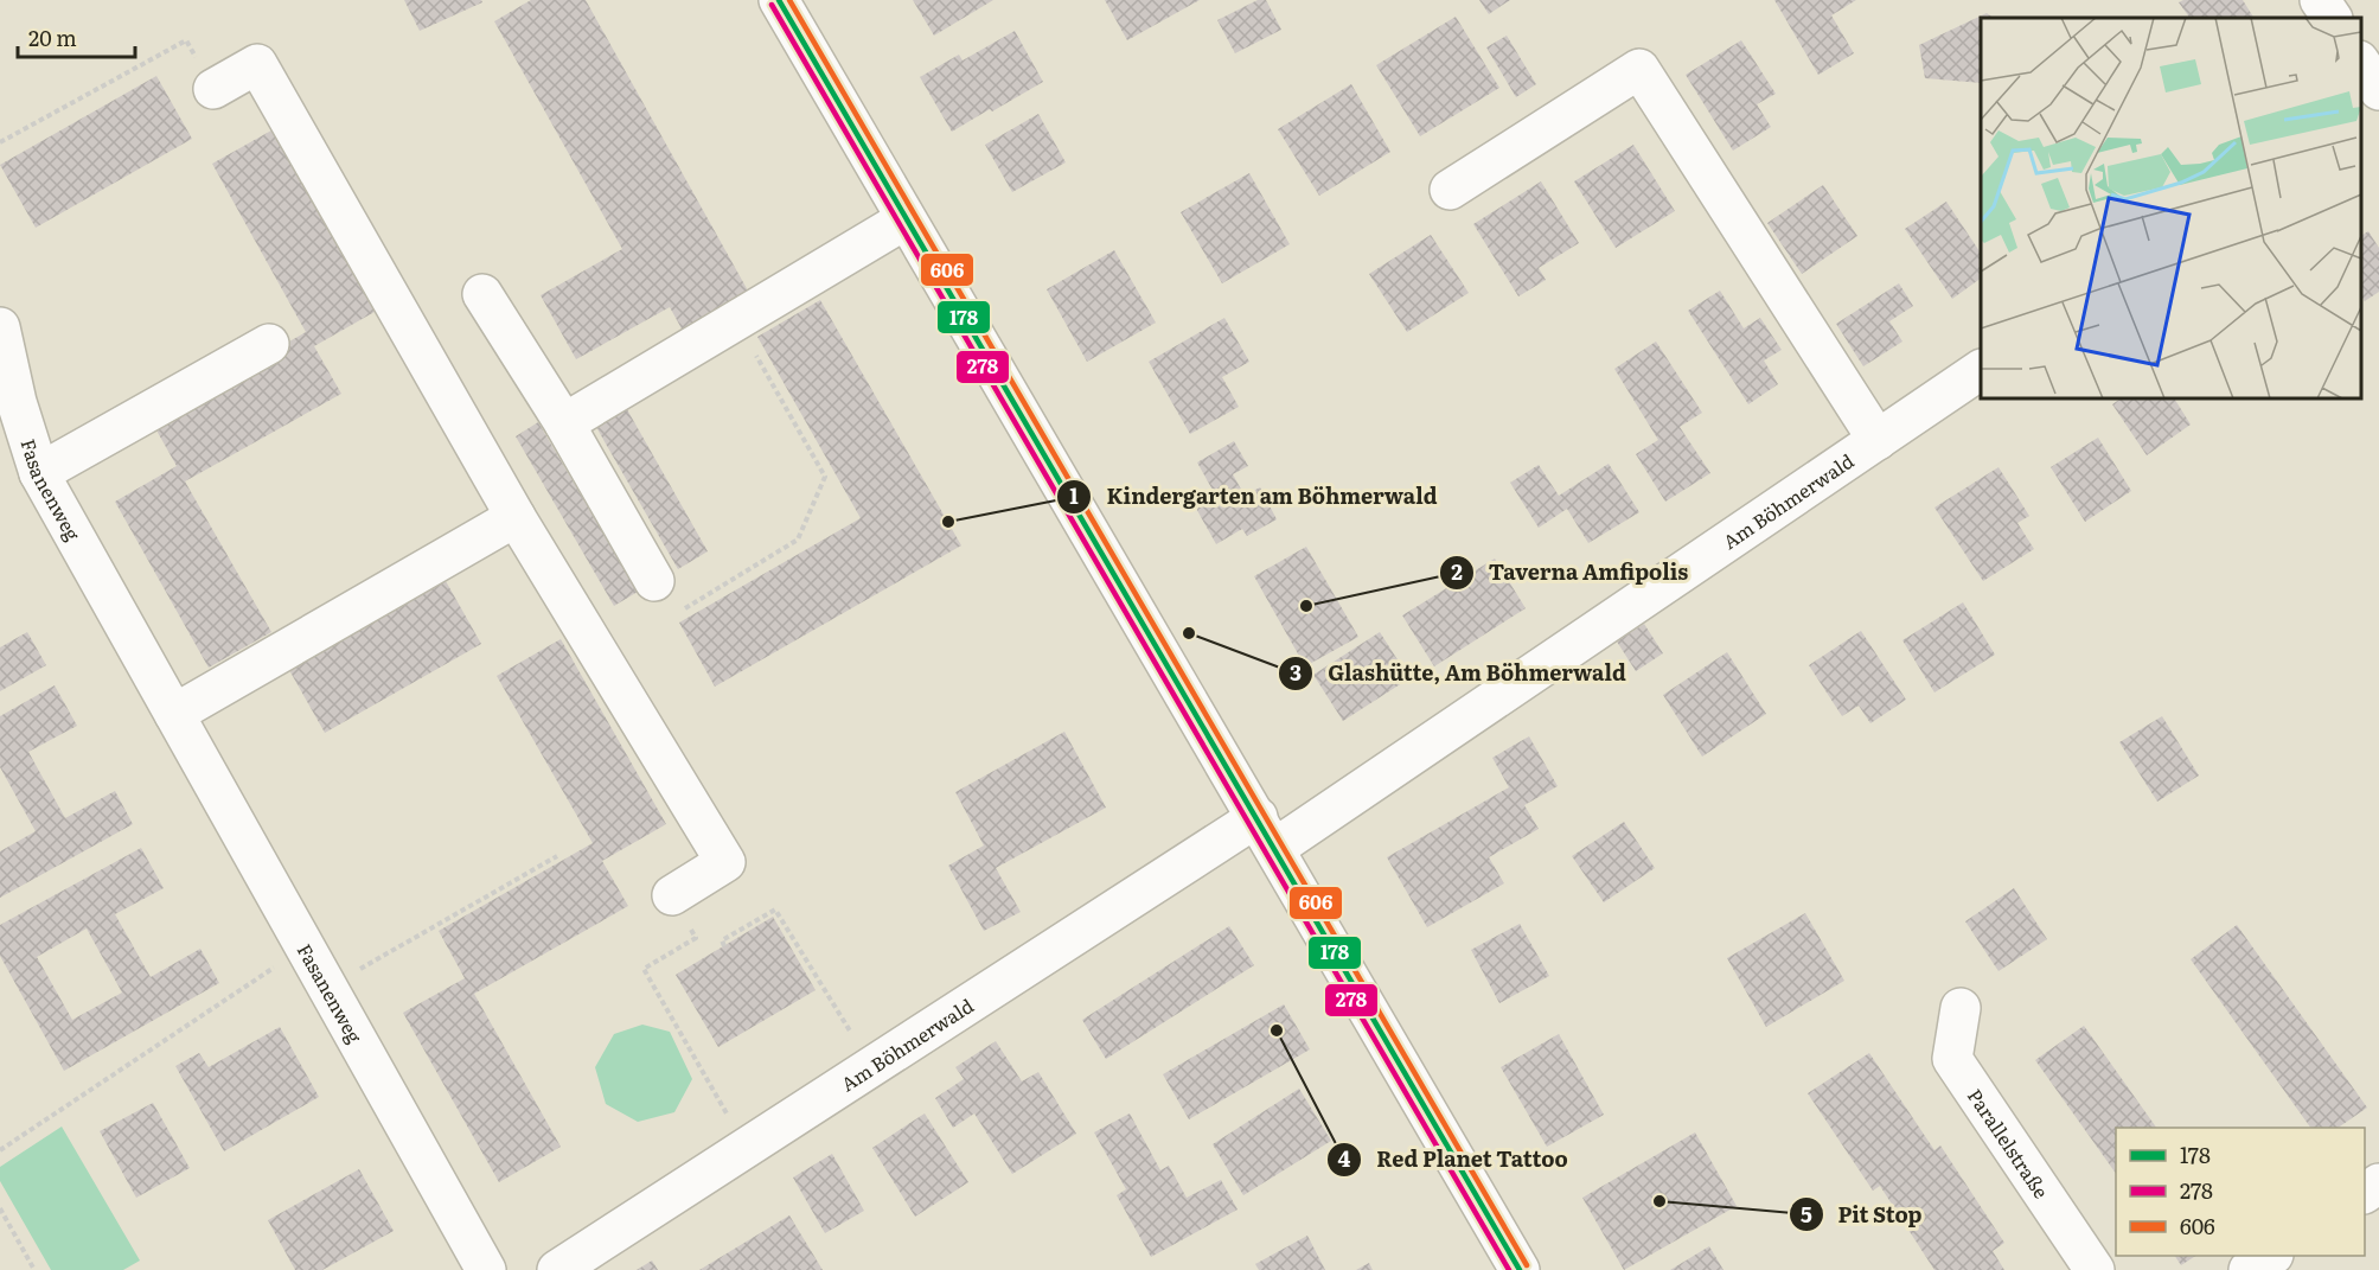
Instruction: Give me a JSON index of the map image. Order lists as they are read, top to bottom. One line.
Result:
{"streets":{"street":["Fasanenweg","Am Böhmerwald","Parallelstraße"]},"places":["Kindergarten am Böhmerwald","Taverna Amfipolis","Glashütte, Am Böhmerwald","Red Planet Tattoo","Pit Stop"],"lines":["transit line 178","transit line 606","transit line 278"],"legend":["178","278","606"],"scale_bar":"20 m"}
